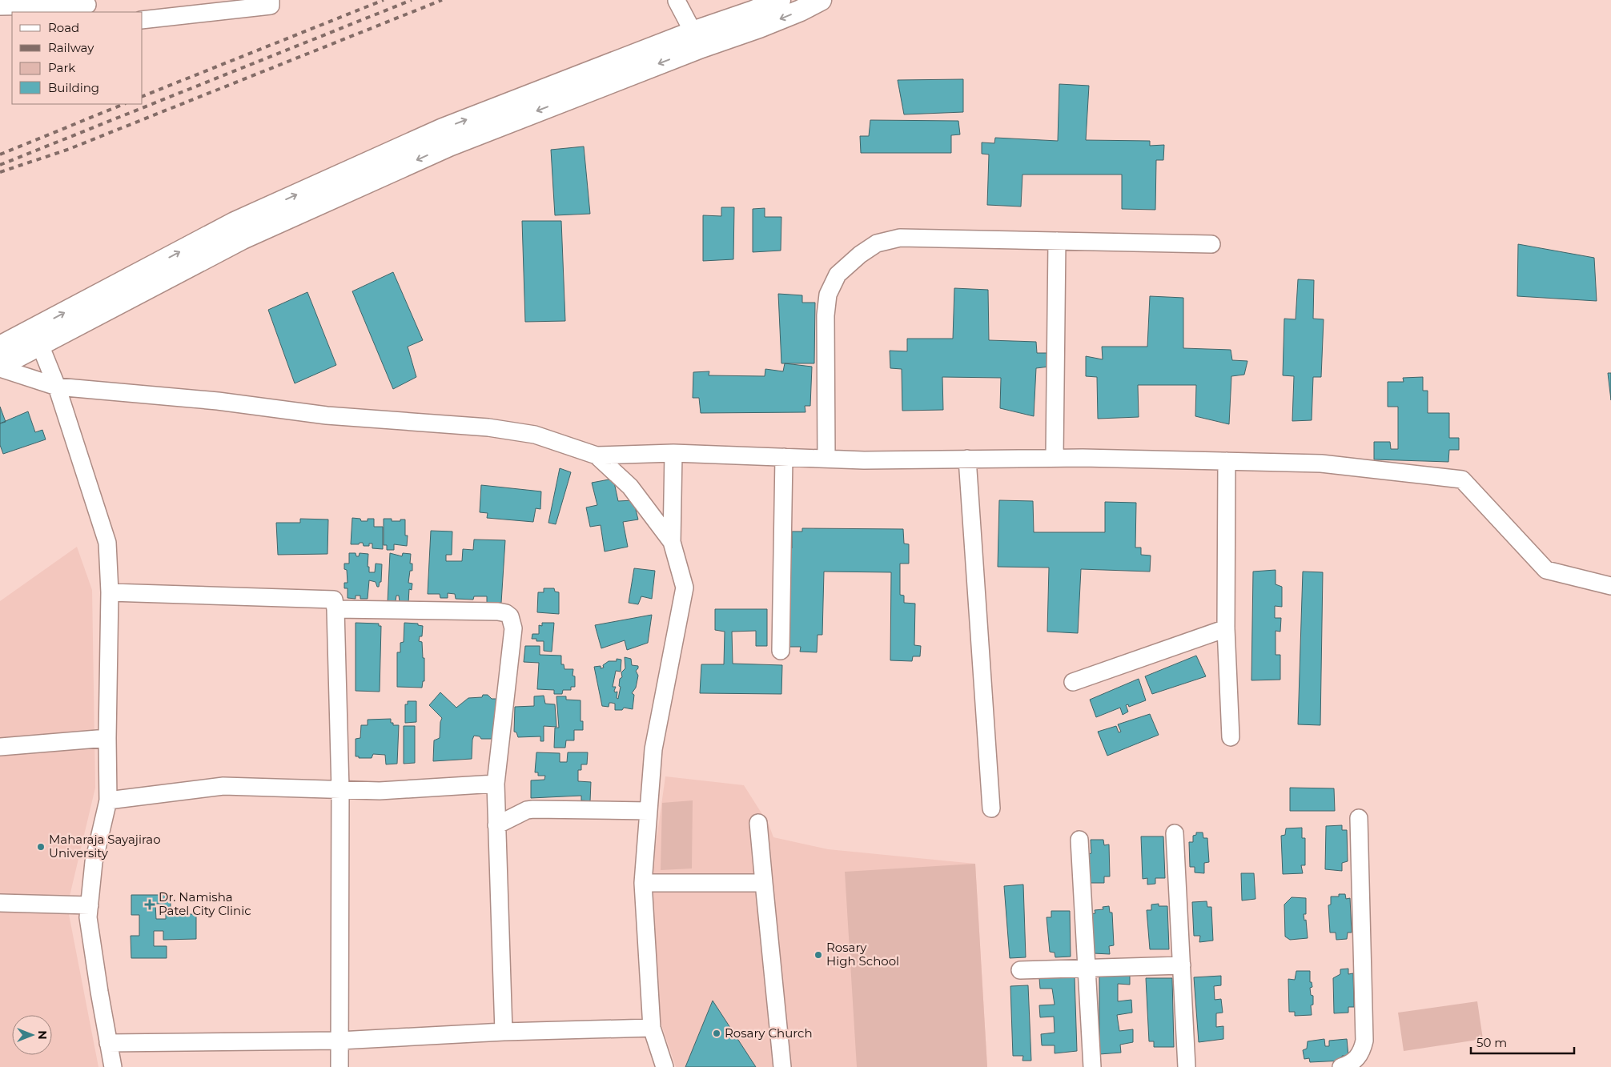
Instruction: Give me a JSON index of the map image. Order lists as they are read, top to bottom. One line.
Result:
{"places":{"other":["Maharaja Sayajirao University","Rosary High School","Rosary Church"],"health":["Dr. Namisha Patel City Clinic"]},"legend":["Road","Railway","Park","Building"],"scale_bar":"50 m","north":"right"}
